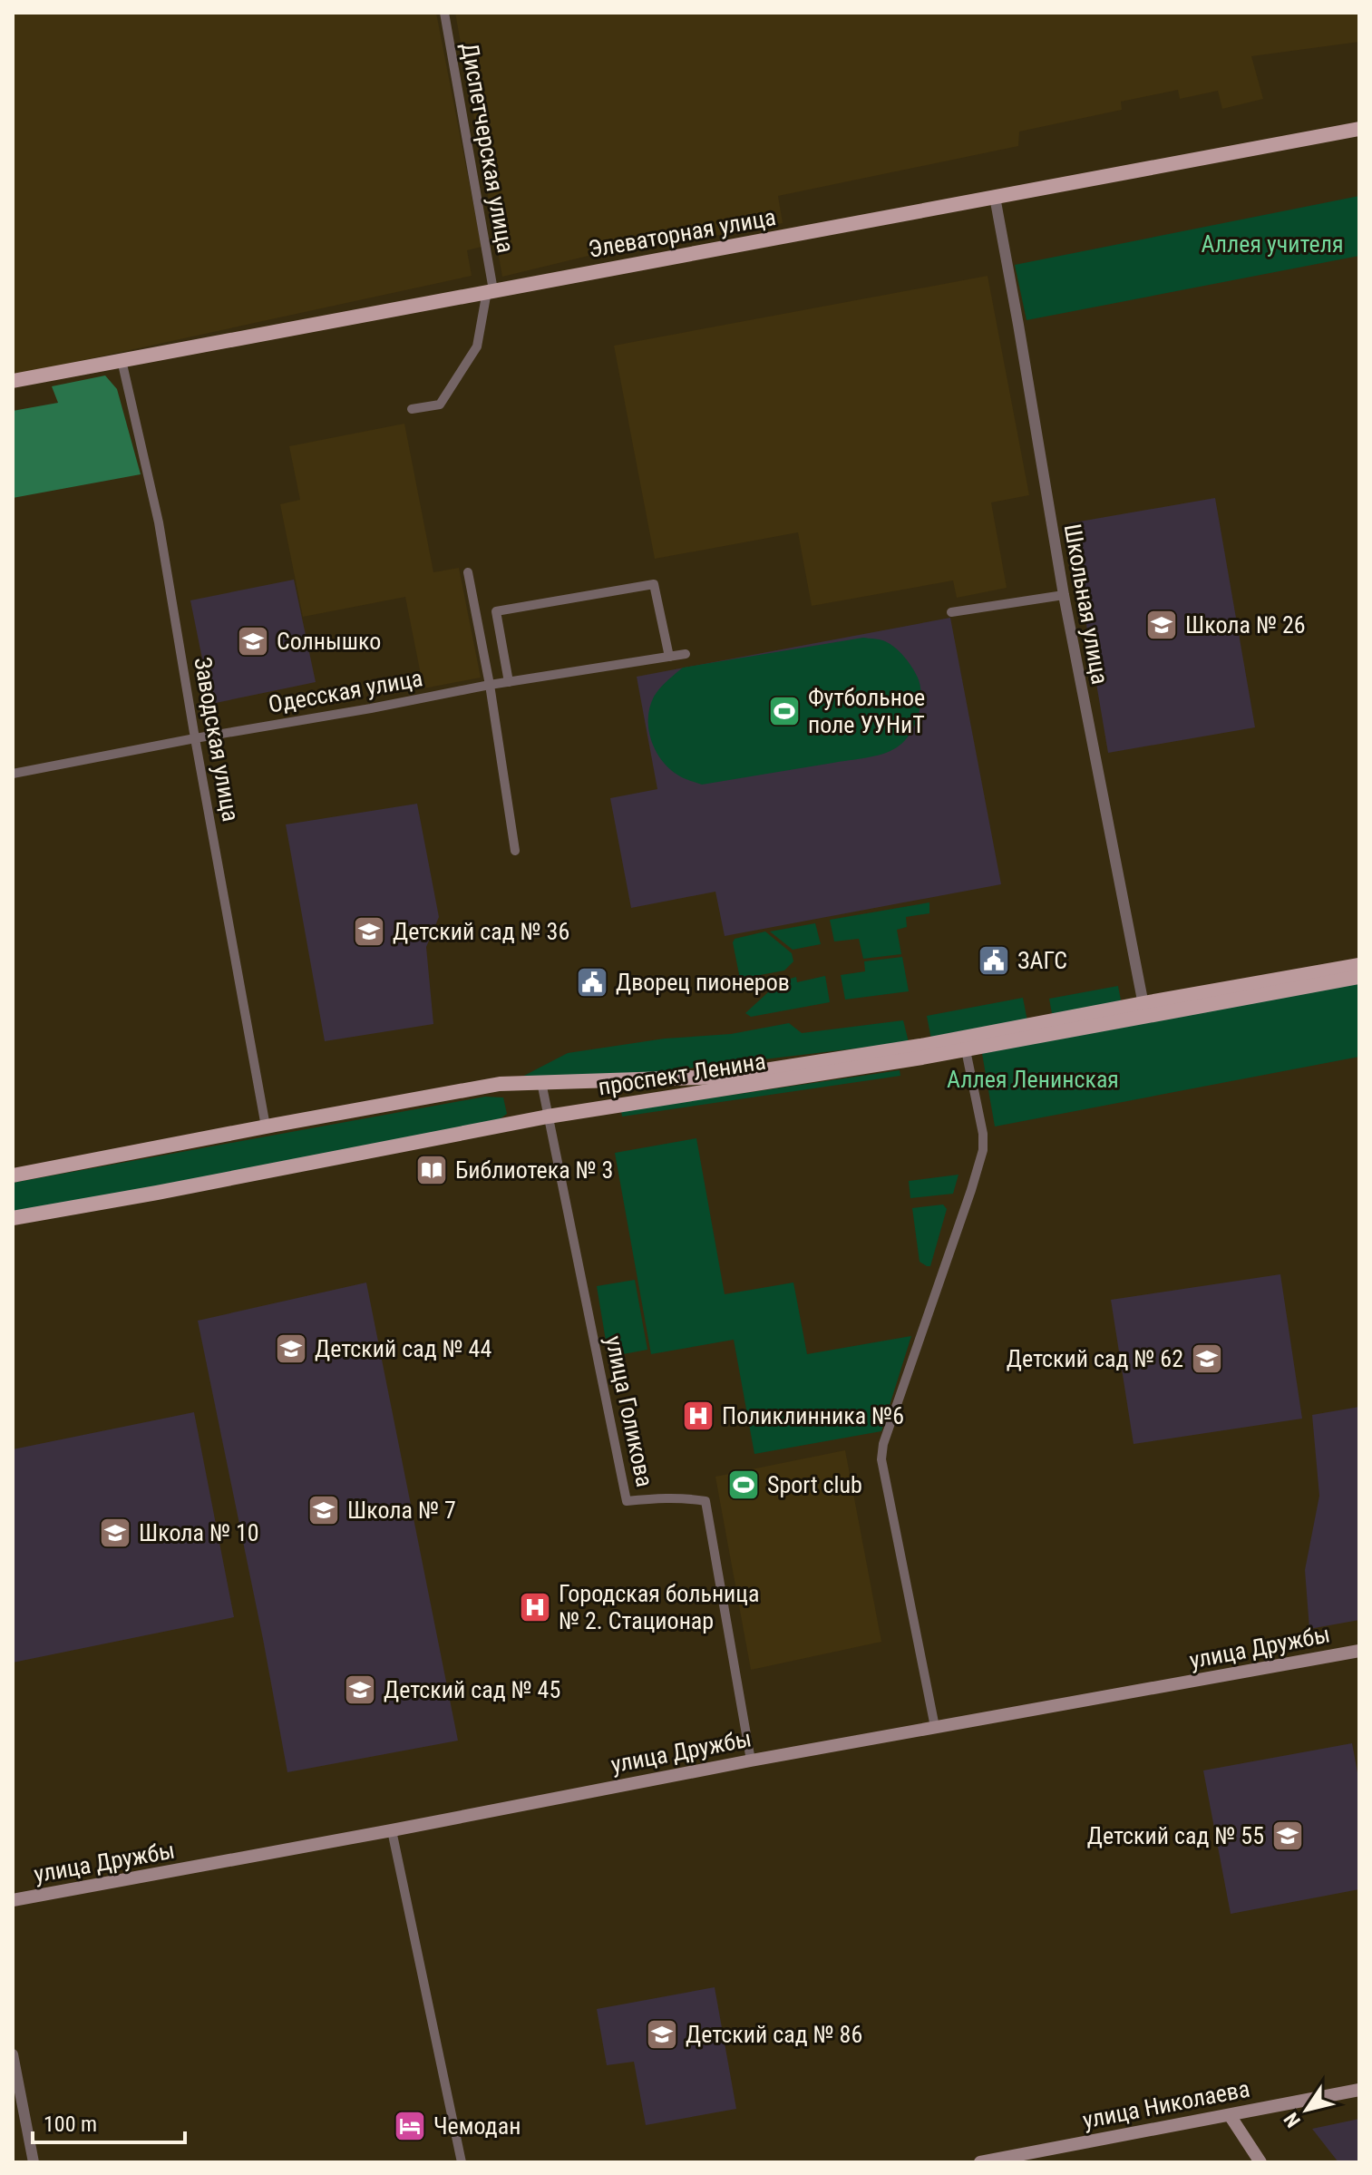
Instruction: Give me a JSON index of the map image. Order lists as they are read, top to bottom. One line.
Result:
{"streets":{"main road":["Элеваторная улица","проспект Ленина","улица Дружбы","улица Николаева"],"street":["Диспетчерская улица","Школьная улица","Одесская улица","Заводская улица","улица Голикова"]},"crossings":[["Диспетчерская улица","Элеваторная улица"],["Элеваторная улица","Школьная улица"],["Элеваторная улица","Заводская улица"],["Школьная улица","проспект Ленина"],["Одесская улица","Заводская улица"],["Заводская улица","проспект Ленина"],["проспект Ленина","улица Голикова"],["улица Голикова","улица Дружбы"]],"parks":["Аллея учителя","Аллея Ленинская"],"places":{"school or university":["Школа № 26","Солнышко","Детский сад № 36","Детский сад № 44","Детский сад № 62","Школа № 7","Школа № 10","Детский сад № 45","Детский сад № 55","Детский сад № 86"],"sports":["Футбольное поле УУНиТ","Sport club"],"public building":["ЗАГС","Дворец пионеров"],"library":["Библиотека № 3"],"hospital":["Поликлинника №6","Городская больница № 2. Стационар"],"hotel":["Чемодан"]},"scale_bar":"100 m","north":"bottom left"}
